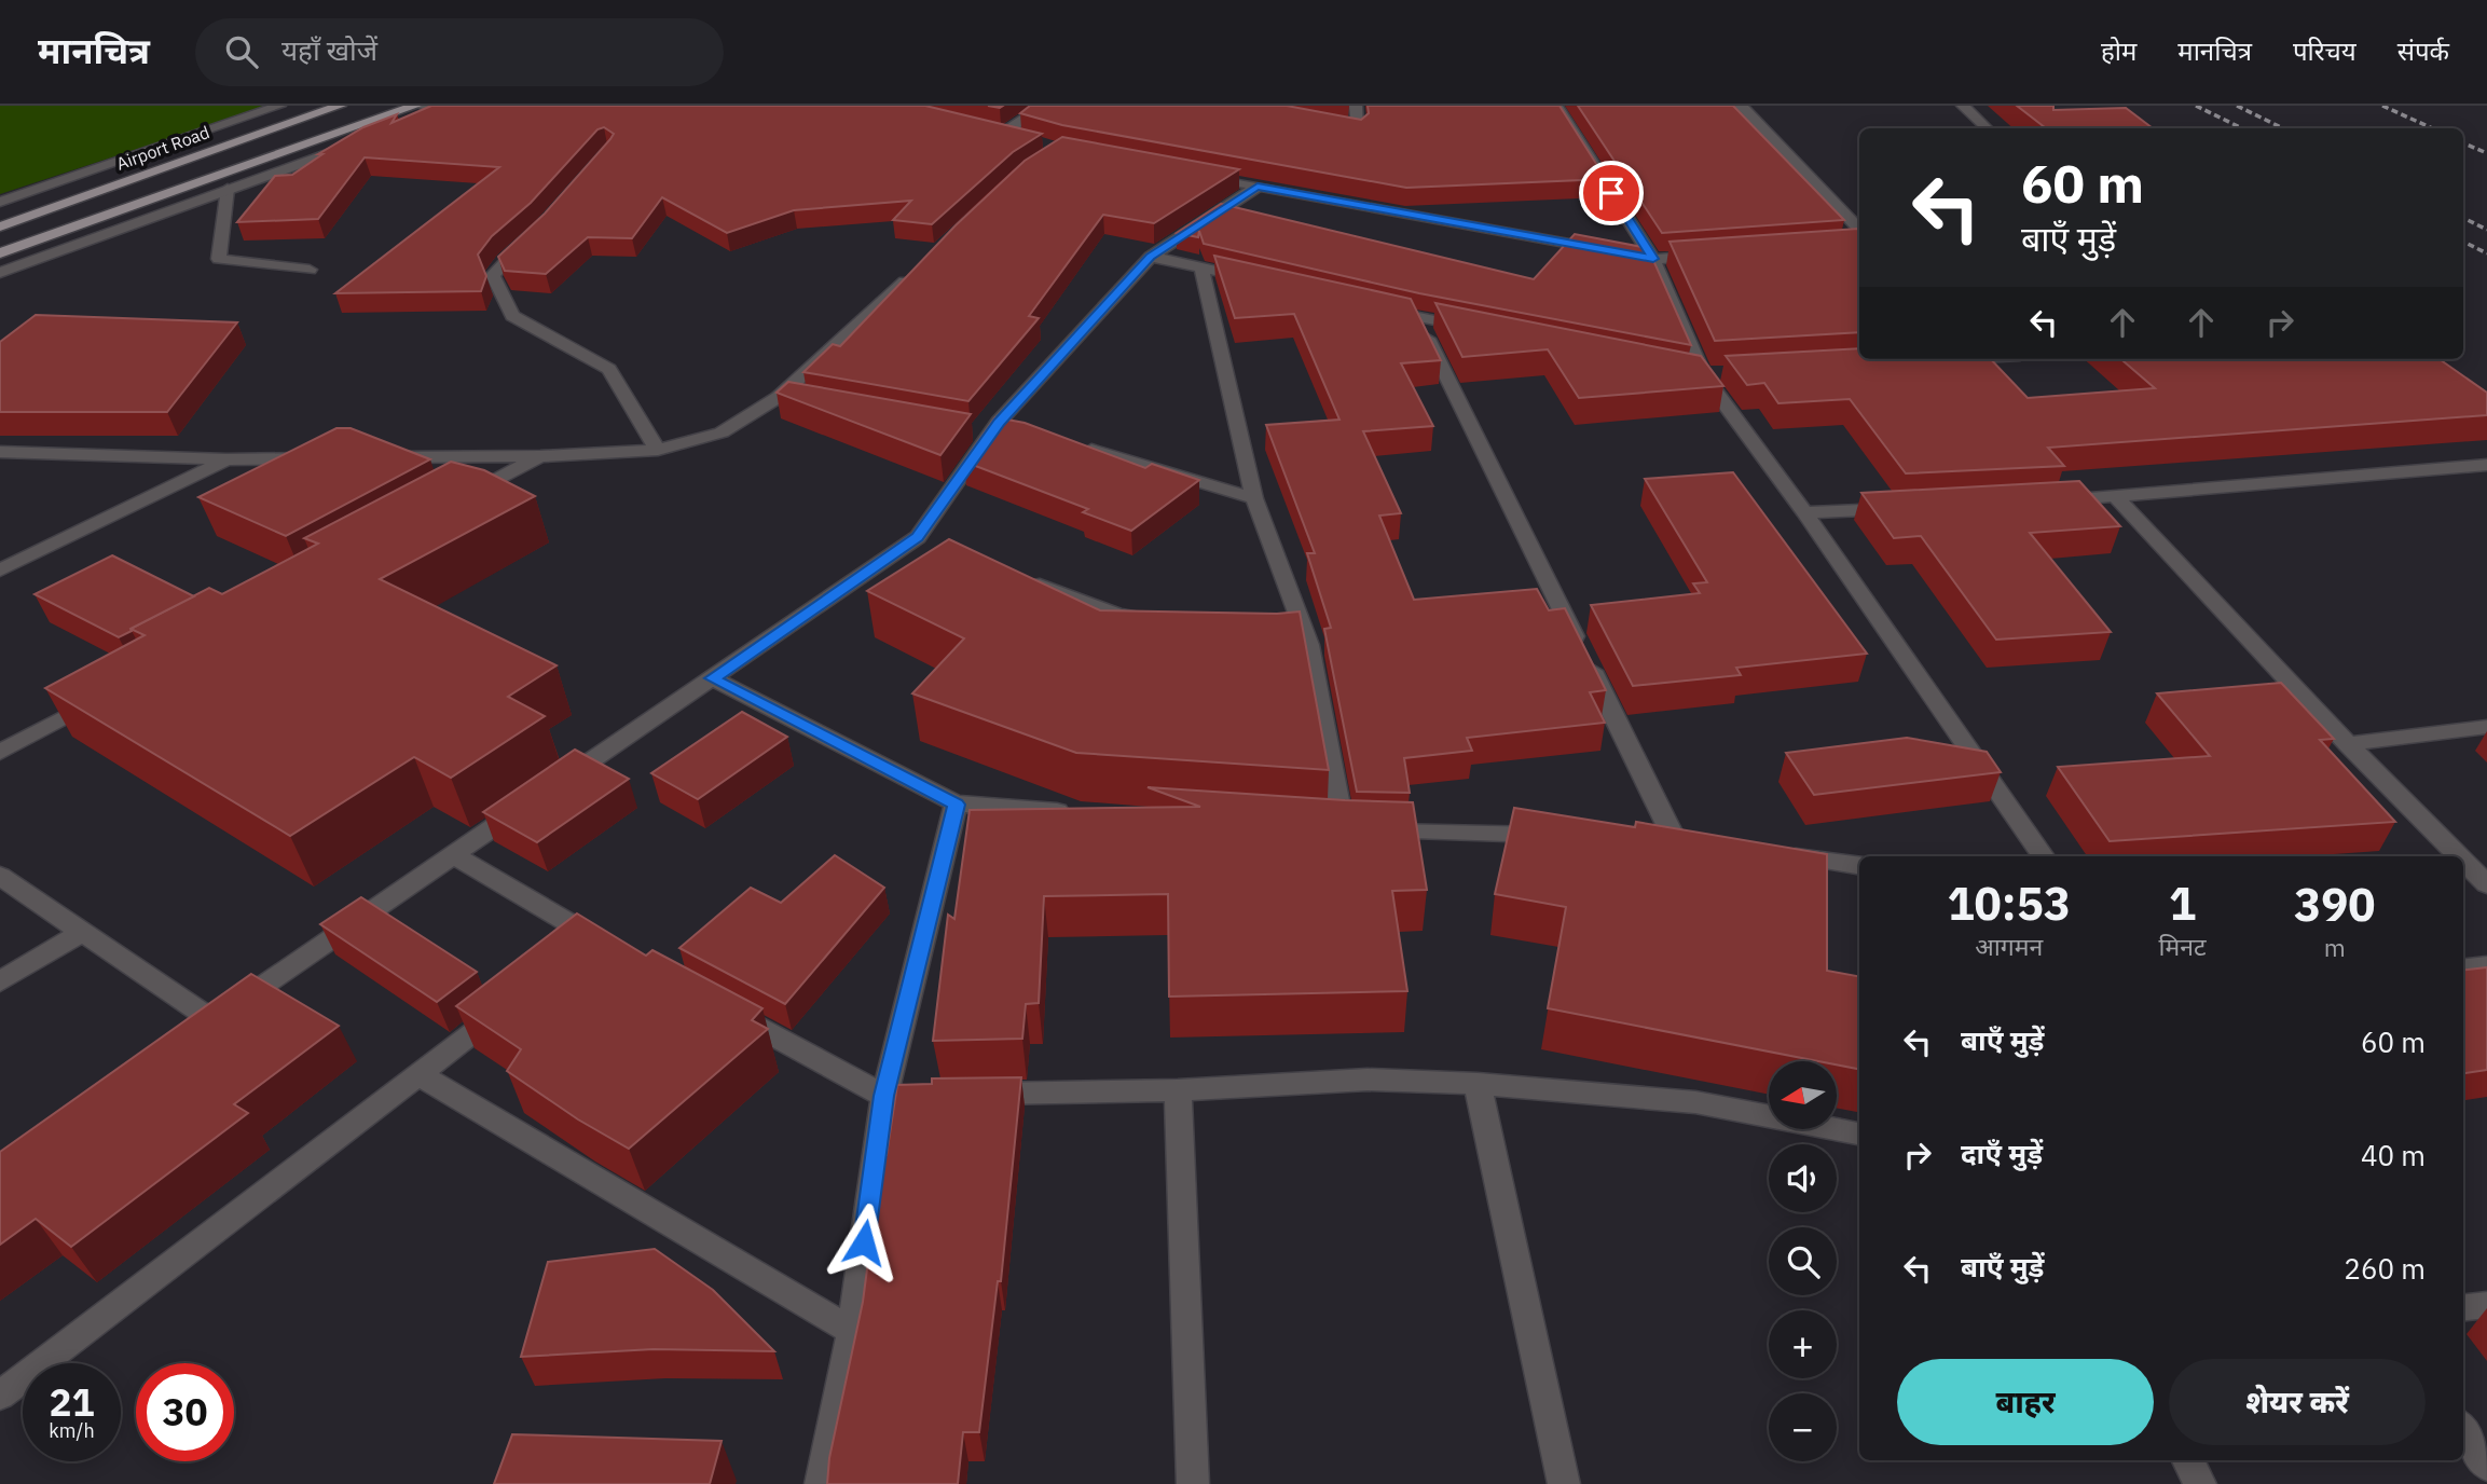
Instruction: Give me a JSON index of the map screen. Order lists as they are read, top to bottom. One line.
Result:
{"streets":{"main road":["Airport Road"]},"north":"left","page":{"header":"मानचित्र","search":"यहाँ खोजें","nav":["होम","मानचित्र","परिचय","संपर्क"],"turn":["60 m","बाएँ मुड़ें"],"eta":["10:53","आगमन","1","मिनट","390","m"],"list":[{"name":"बाएँ मुड़ें","value":"60 m"},{"name":"दाएँ मुड़ें","value":"40 m"},{"name":"बाएँ मुड़ें","value":"260 m"}],"map_buttons":["+","−"],"buttons":["बाहर","शेयर करें"],"speed":"21 km/h","limit":"30"}}
